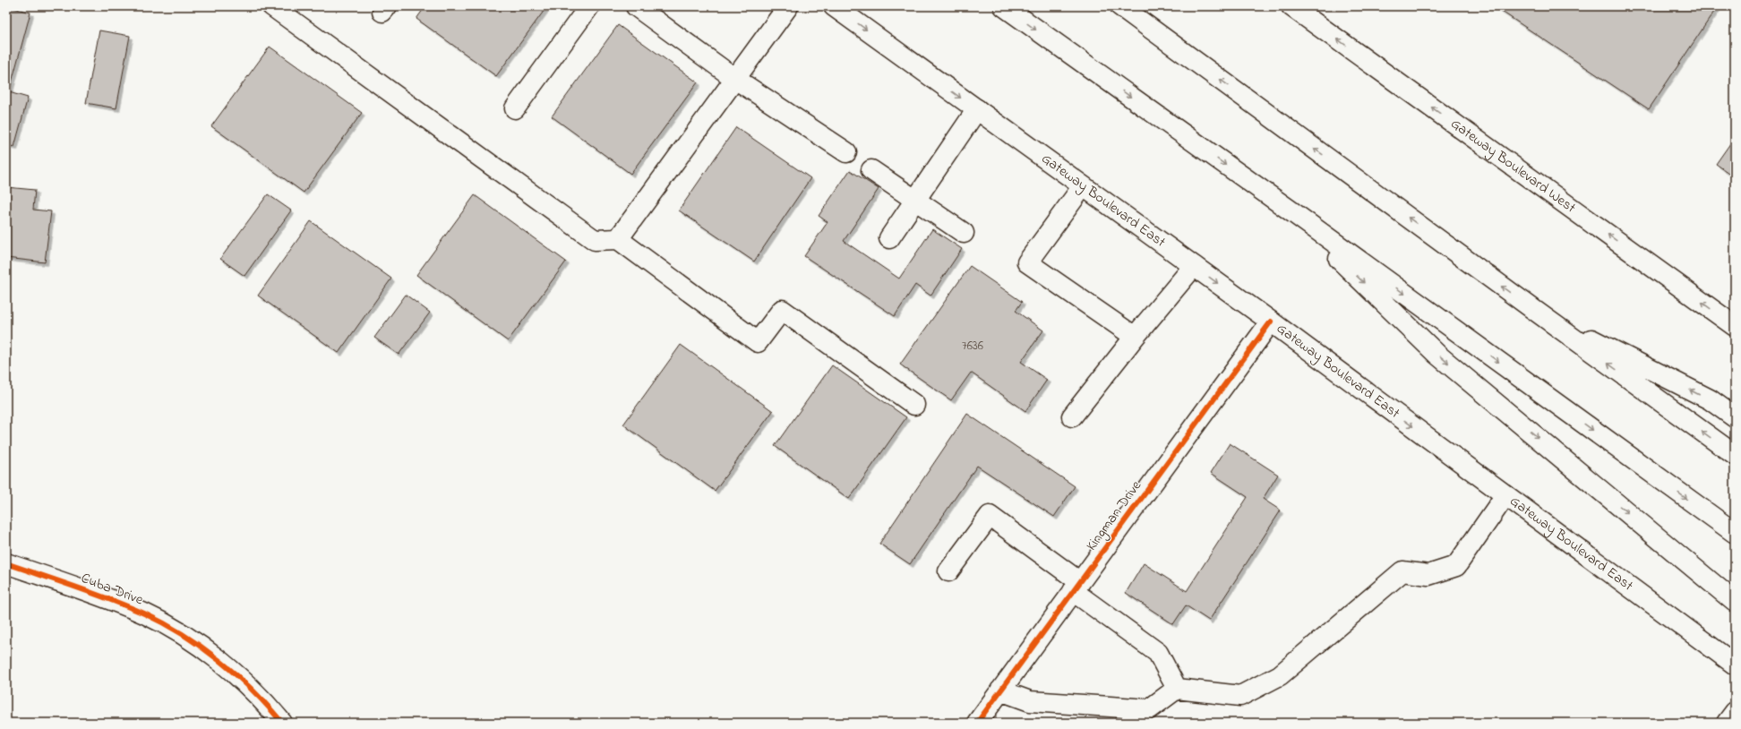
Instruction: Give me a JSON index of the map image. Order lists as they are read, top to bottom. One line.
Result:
{"streets":{"main road":["Gateway Boulevard West","Gateway Boulevard East","Kingman Drive","Cuba Drive"]},"crossings":[["Gateway Boulevard East","Kingman Drive"]],"house_numbers":["7636"]}
